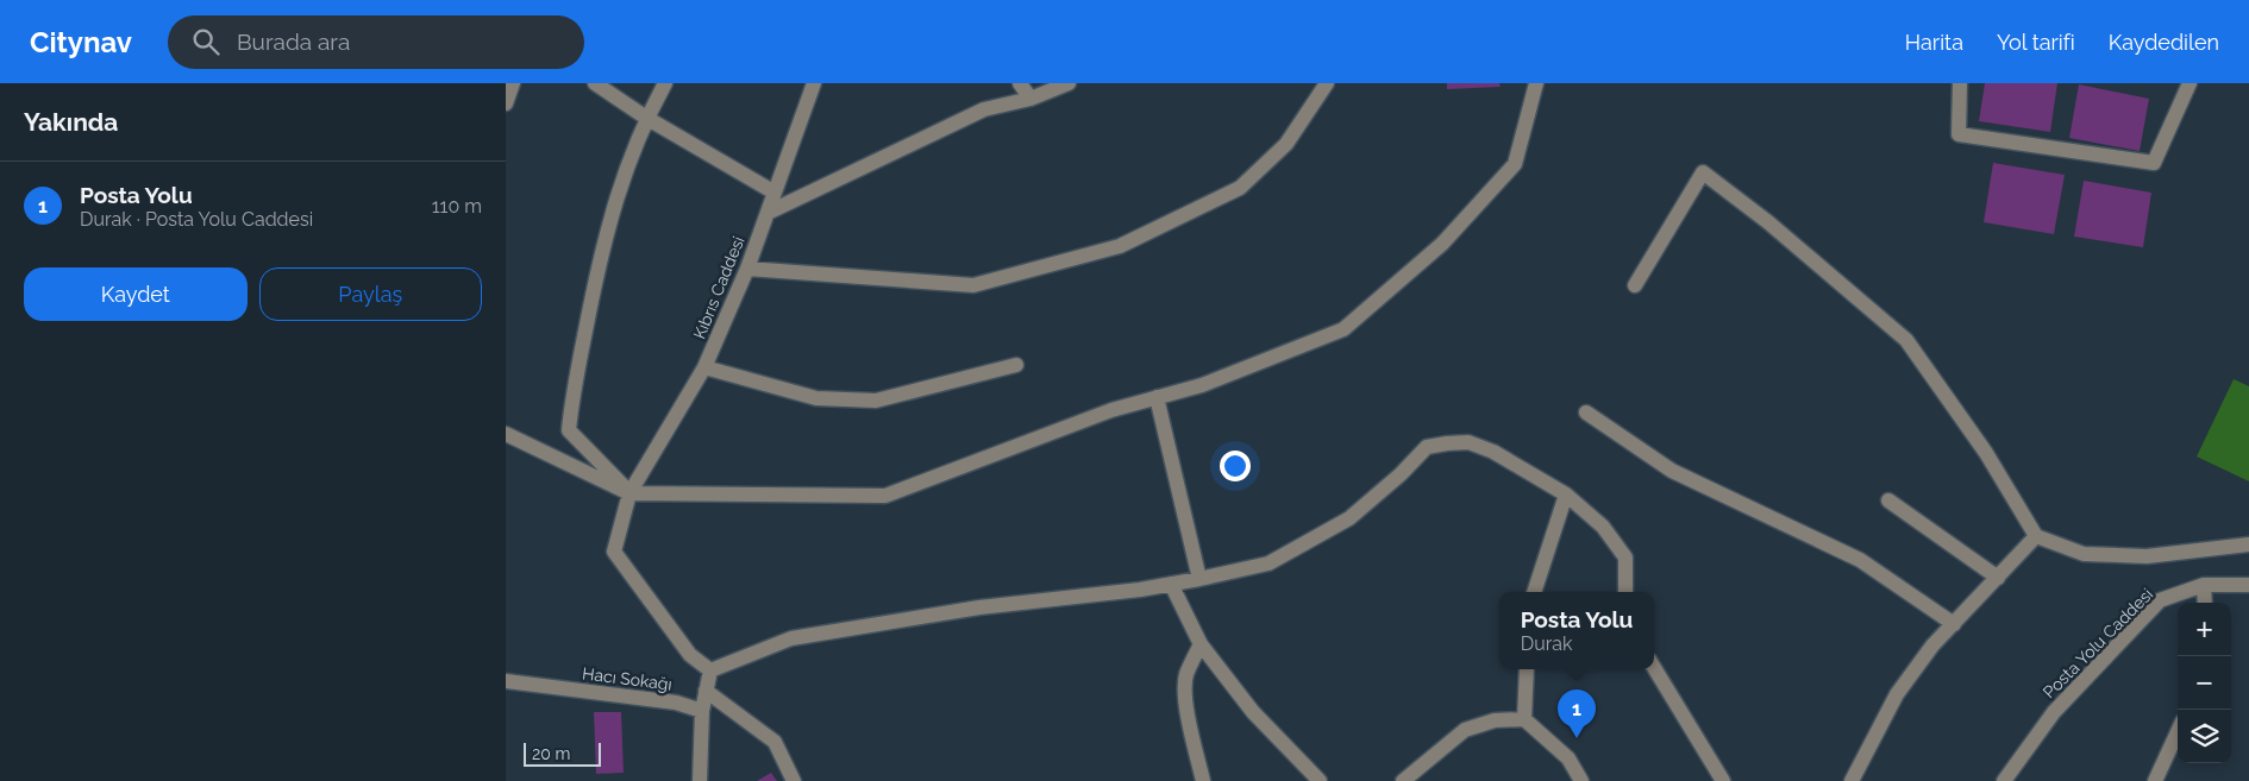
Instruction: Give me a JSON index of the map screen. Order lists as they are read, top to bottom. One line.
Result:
{"streets":{"street":["Kıbrıs Caddesi","Posta Yolu Caddesi","Hacı Sokağı"]},"scale_bar":"20 m","page":{"header":"Citynav","search":"Burada ara","nav":["Harita","Yol tarifi","Kaydedilen"],"heading":"Yakında","list":[{"mark":"1","name":"Posta Yolu","note":"Durak · Posta Yolu Caddesi","value":"110 m"}],"buttons":["Kaydet","Paylaş"],"popup":["Posta Yolu","Durak"],"map_buttons":["+","−"],"pins":"1","scale":"20 m"}}
